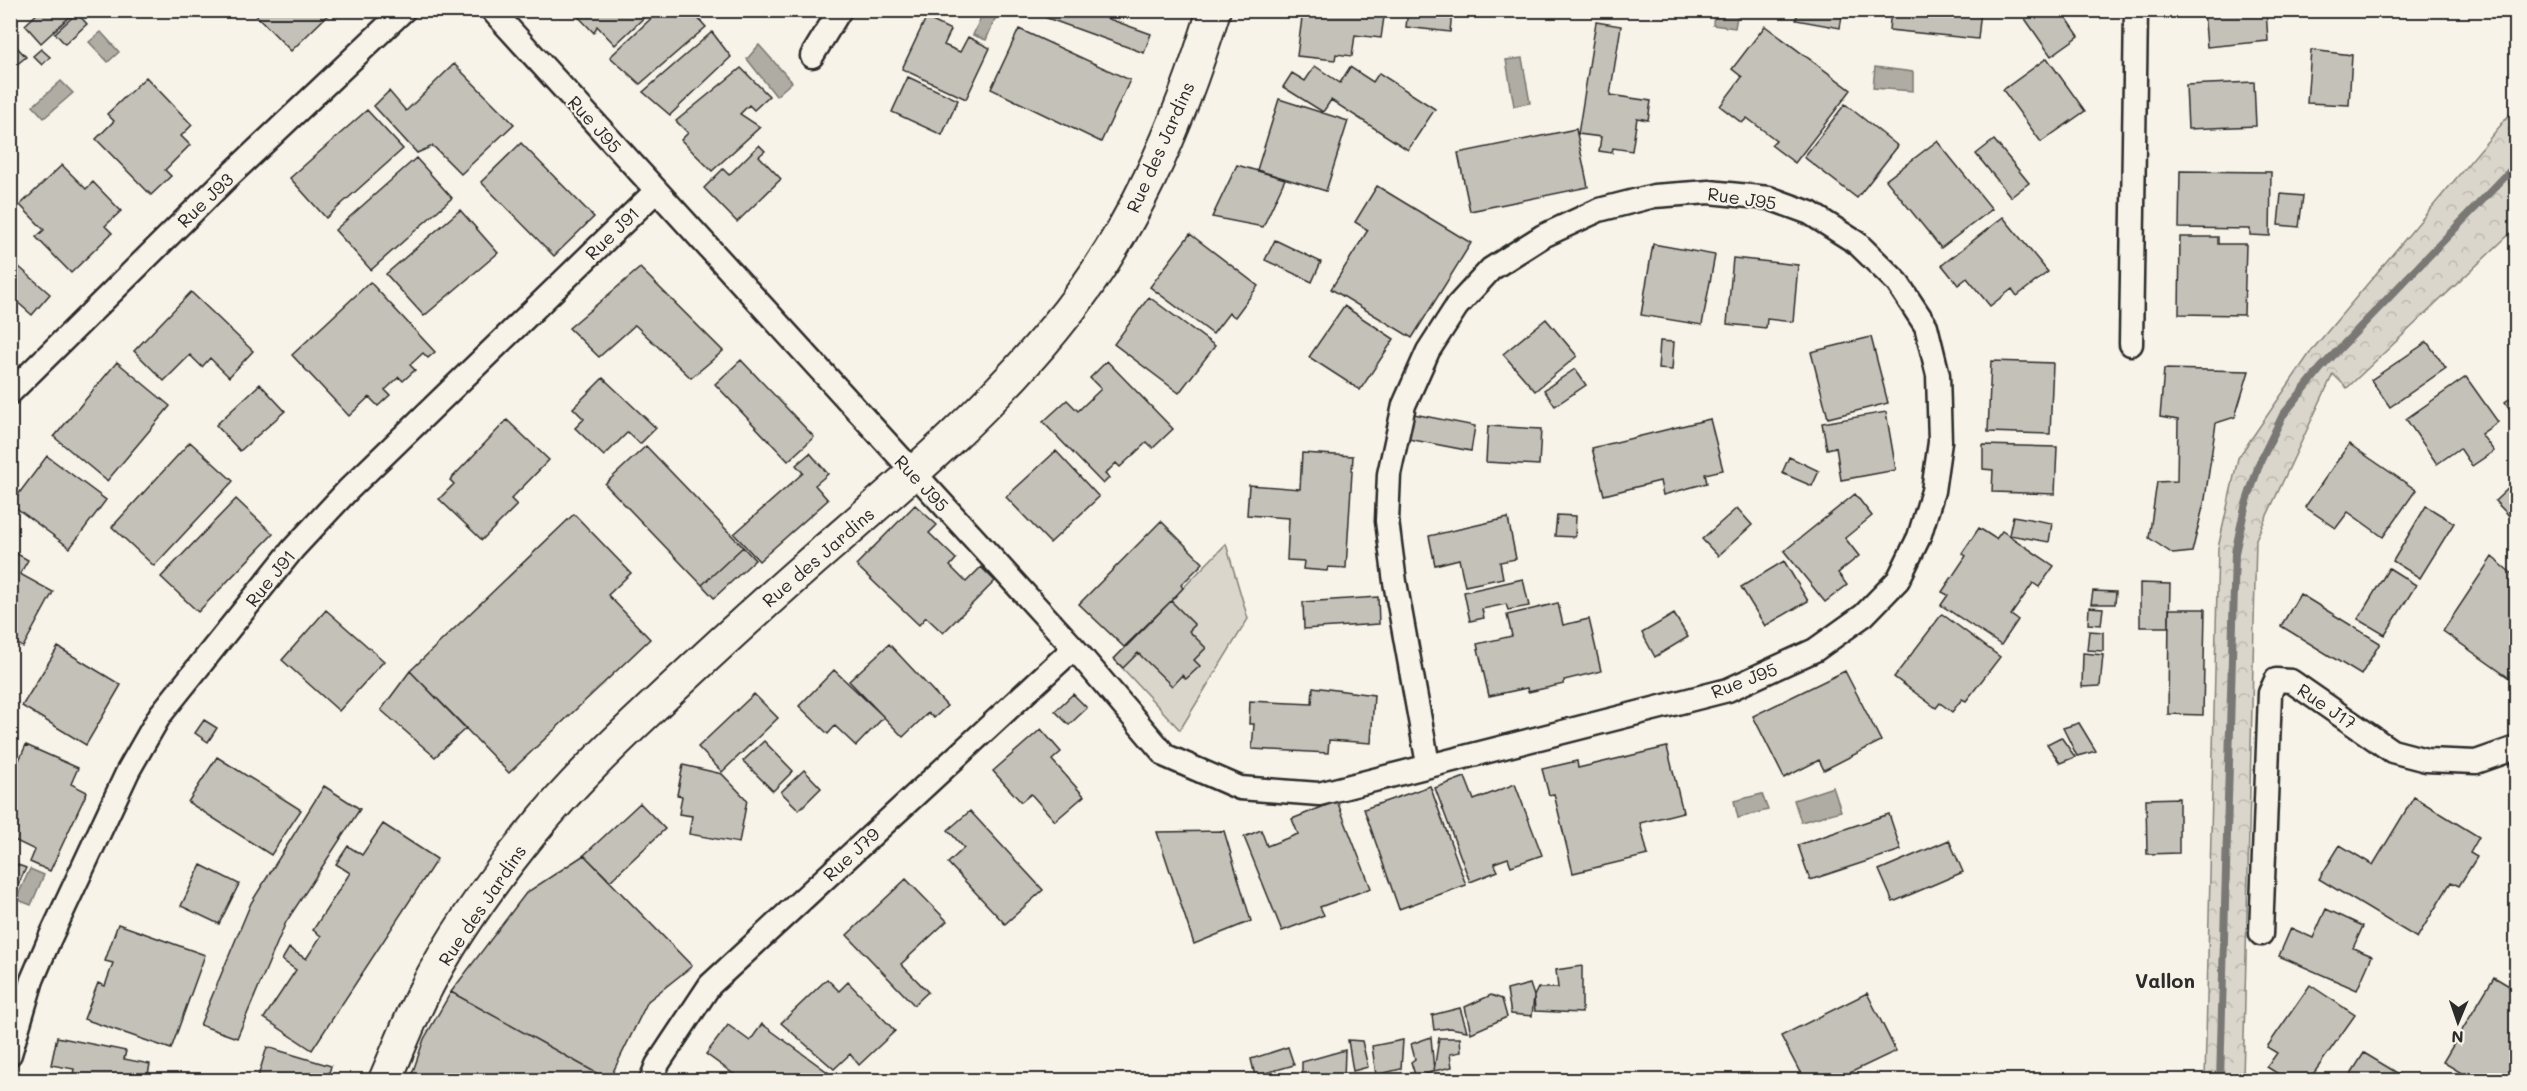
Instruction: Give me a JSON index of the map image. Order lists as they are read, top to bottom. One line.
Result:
{"streets":{"main road":["Rue des Jardins"],"street":["Rue J95","Rue J93","Rue J91","Rue J17","Rue J79"]},"crossings":[["Rue J95","Rue des Jardins"],["Rue J95","Rue J91"],["Rue J95","Rue J79"]],"districts":["Vallon"],"north":"bottom"}
